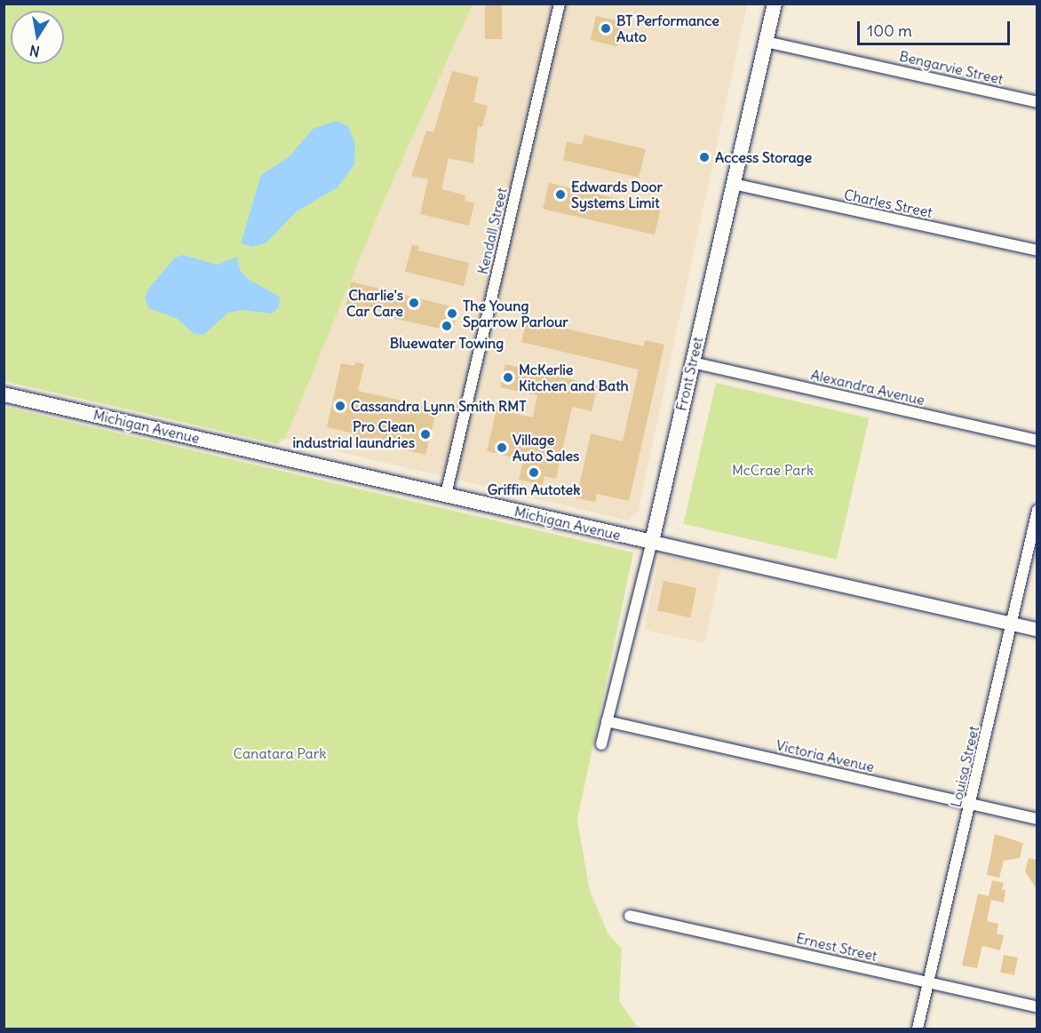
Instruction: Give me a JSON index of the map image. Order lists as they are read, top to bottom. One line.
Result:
{"streets":{"main road":["Front Street","Michigan Avenue"],"street":["Bengarvie Street","Charles Street","Kendall Street","Alexandra Avenue","Victoria Avenue","Louisa Street","Ernest Street"]},"crossings":[["Bengarvie Street","Front Street"],["Charles Street","Front Street"],["Kendall Street","Michigan Avenue"],["Front Street","Alexandra Avenue"],["Front Street","Michigan Avenue"],["Front Street","Victoria Avenue"],["Michigan Avenue","Louisa Street"],["Victoria Avenue","Louisa Street"],["Louisa Street","Ernest Street"]],"parks":["McCrae Park","Canatara Park"],"places":["BT Performance Auto","Access Storage","Edwards Door Systems Limit","Charlie's Car Care","The Young Sparrow Parlour","Bluewater Towing","McKerlie Kitchen and Bath","Cassandra Lynn Smith RMT","Pro Clean industrial laundries","Village Auto Sales","Griffin Autotek"],"scale_bar":"100 m","north":"bottom"}
